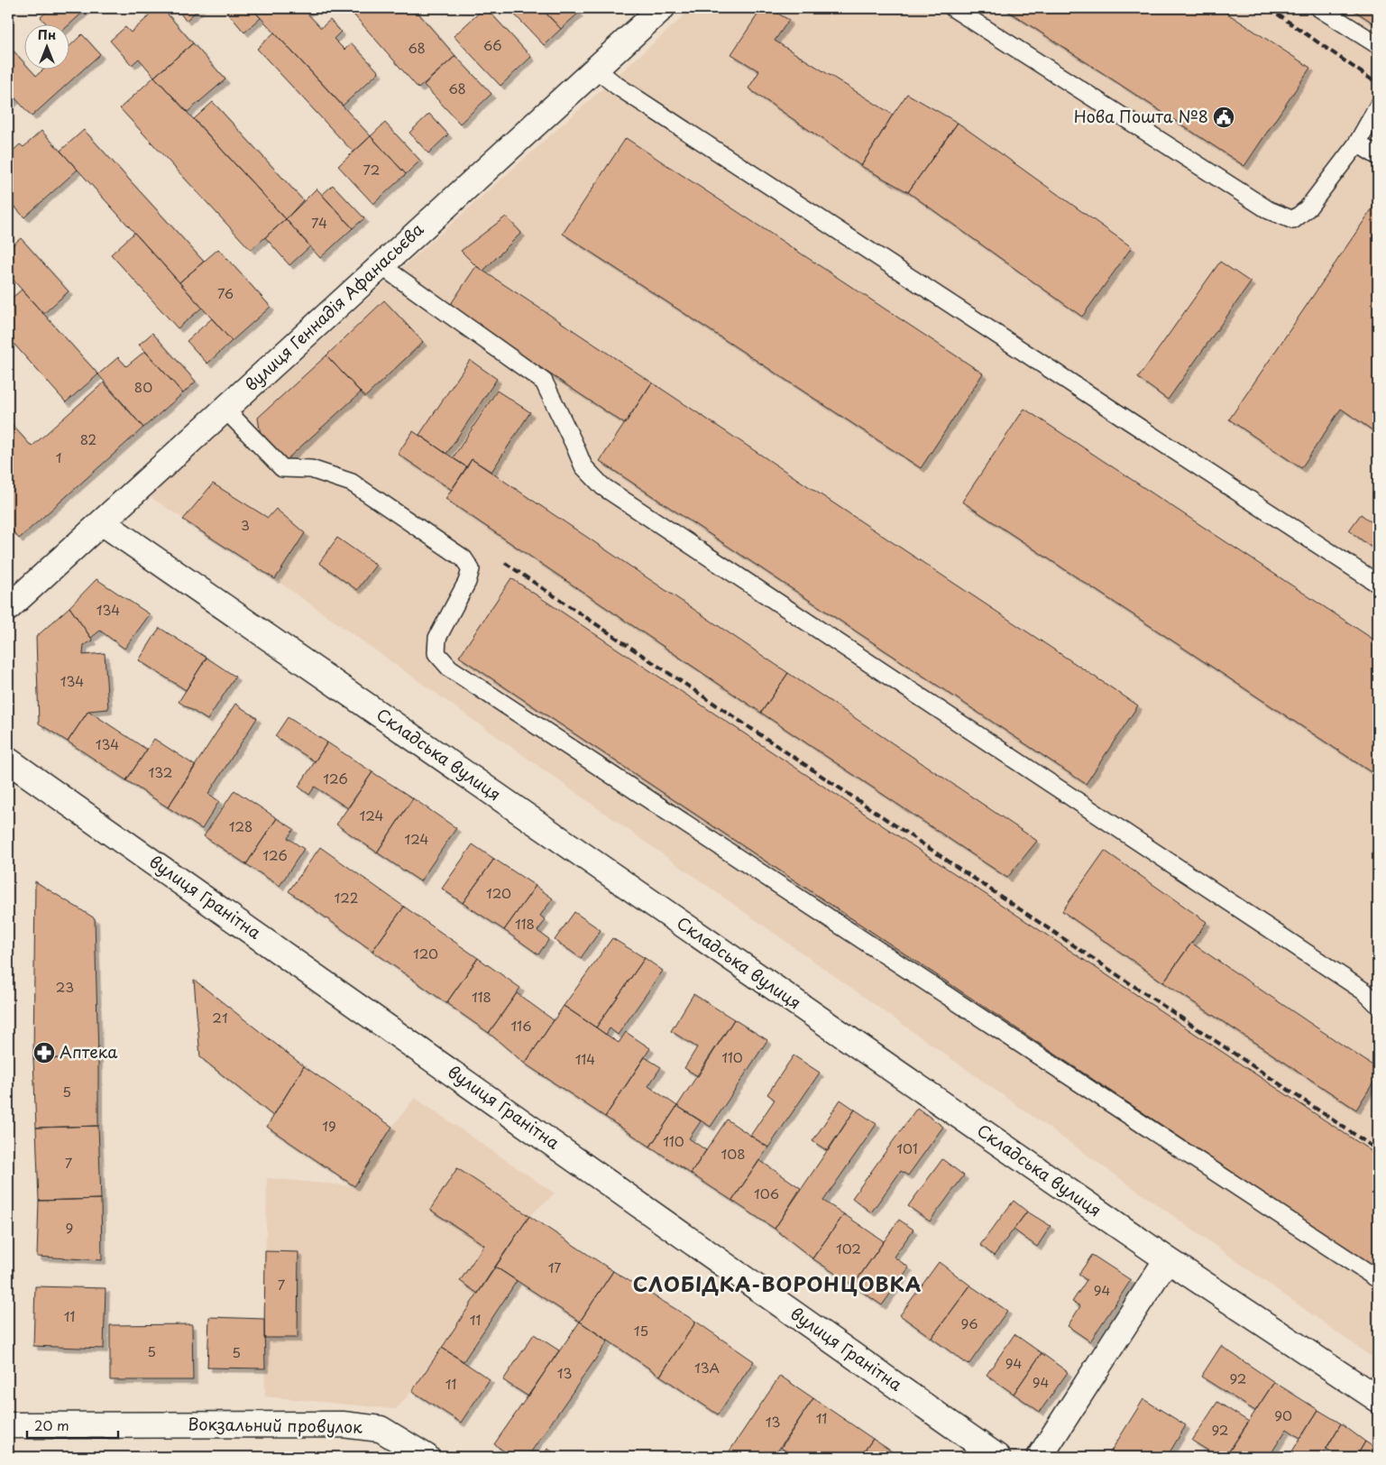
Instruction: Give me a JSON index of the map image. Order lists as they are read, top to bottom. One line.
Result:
{"streets":{"street":["вулиця Геннадія Афанасьєва","Складська вулиця","вулиця Гранітна","Вокзальний провулок"]},"crossings":[["вулиця Геннадія Афанасьєва","Складська вулиця"]],"districts":["СЛОБІДКА-ВОРОНЦОВКА"],"places":{"public building":["Нова Пошта №8"],"pharmacy":["Аптека"]},"house_numbers":["66","68","68","72","74","76","80","82","1","3","134","134","134","132","126","124","128","124","126","120","122","118","120","23","118","21","116","110","114","5","19","110","101","108","7","106","9","102","17","7","94","11","11","96","15","5","5","94","13А","13","92","94","11","90","11","13","92"],"scale_bar":"20 m","north":"top"}
